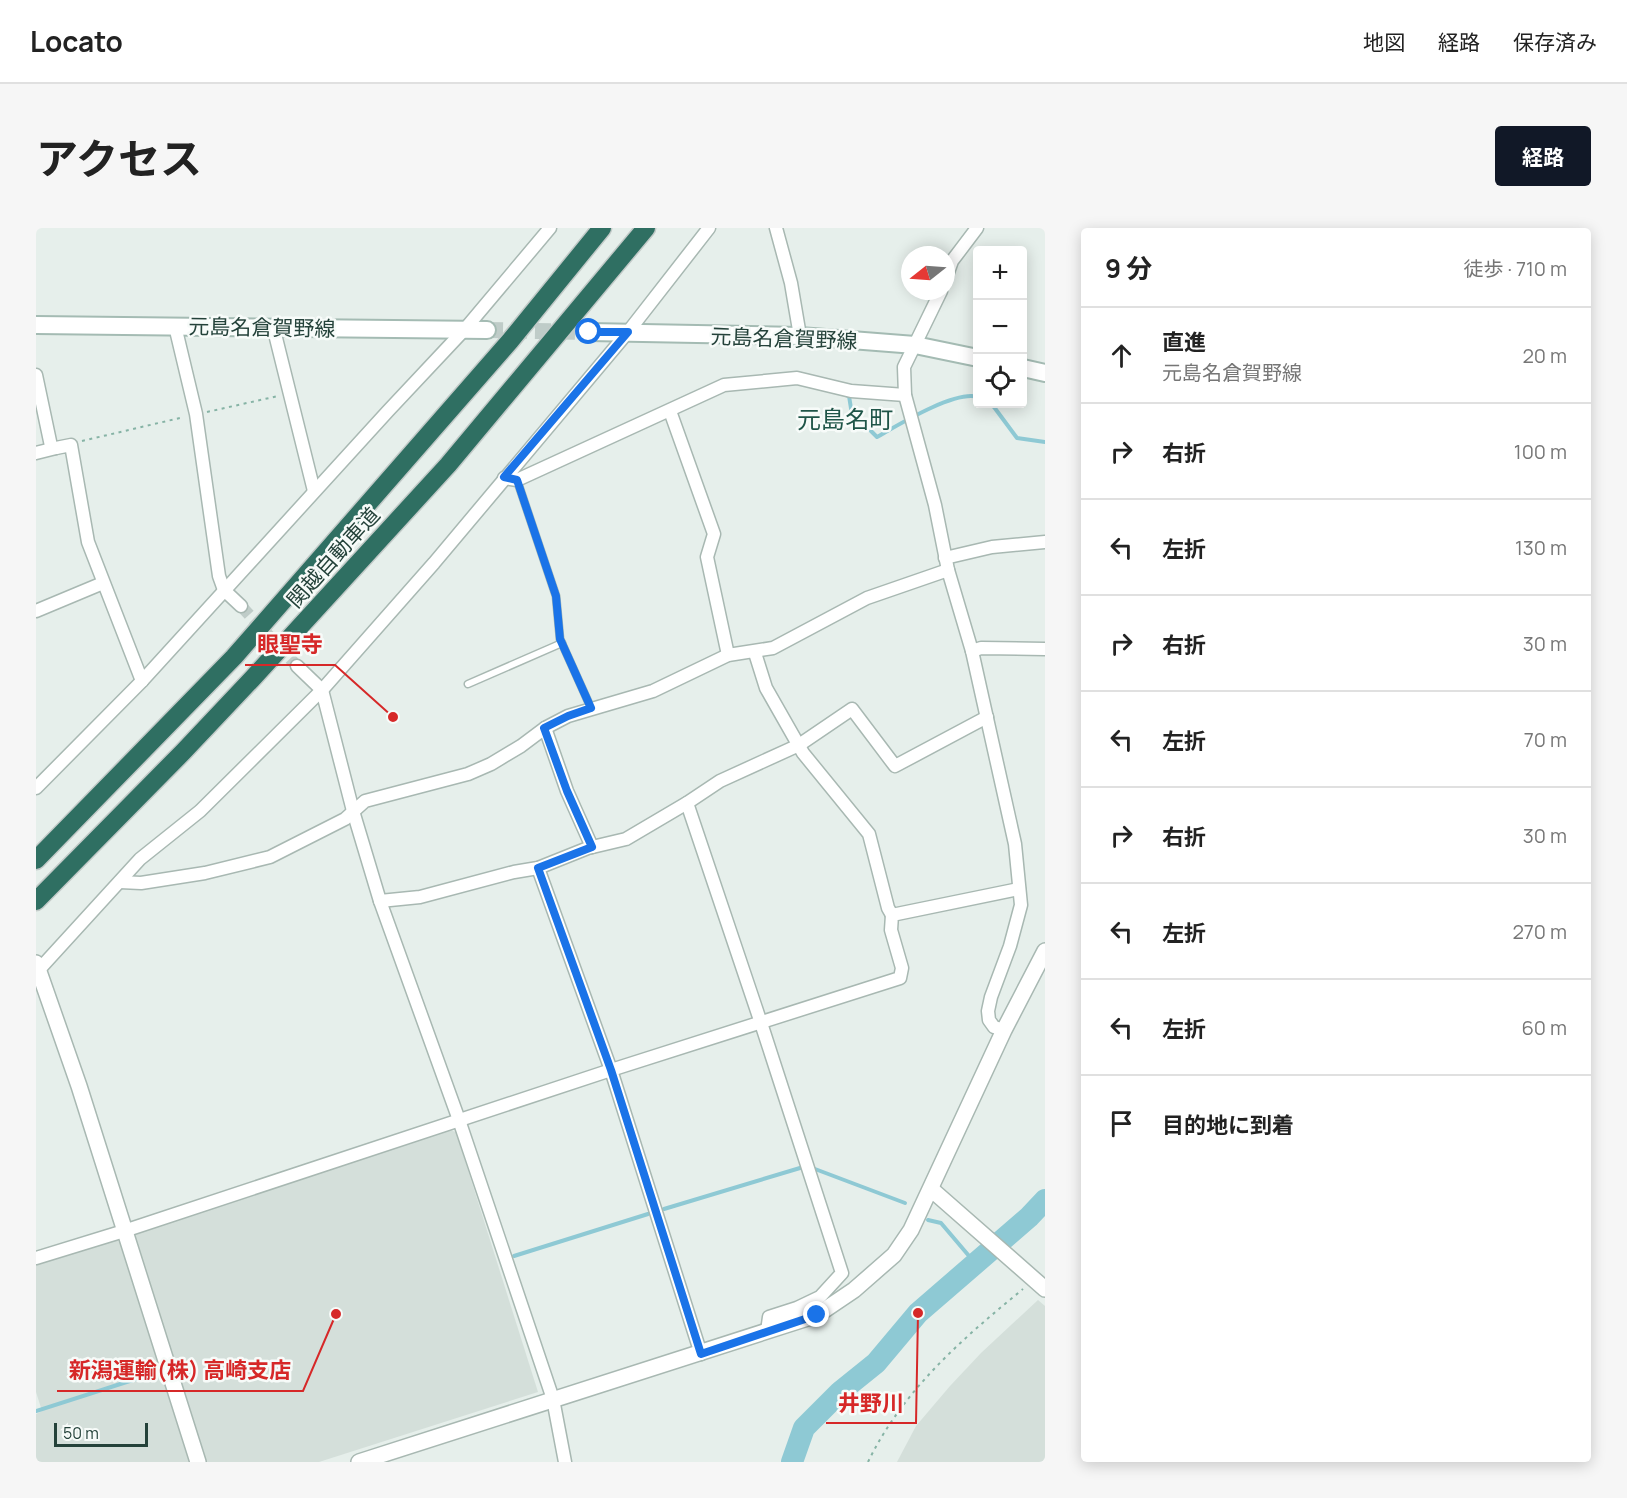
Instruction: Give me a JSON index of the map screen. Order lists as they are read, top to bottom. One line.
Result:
{"streets":{"highway":["関越自動車道"],"main road":["元島名倉賀野線"]},"districts":["元島名町"],"places":["眼聖寺","井野川","新潟運輸(株) 高崎支店"],"scale_bar":"50 m","north":"left","page":{"header":"Locato","nav":["地図","経路","保存済み"],"title":"アクセス","buttons":"経路","heading":["9 分","徒歩 · 710 m"],"map_buttons":["+","−"],"list":[["直進","元島名倉賀野線","20 m"],["右折","100 m"],["左折","130 m"],["右折","30 m"],["左折","70 m"],["右折","30 m"],["左折","270 m"],["左折","60 m"],"目的地に到着"],"scale":"50 m"}}
